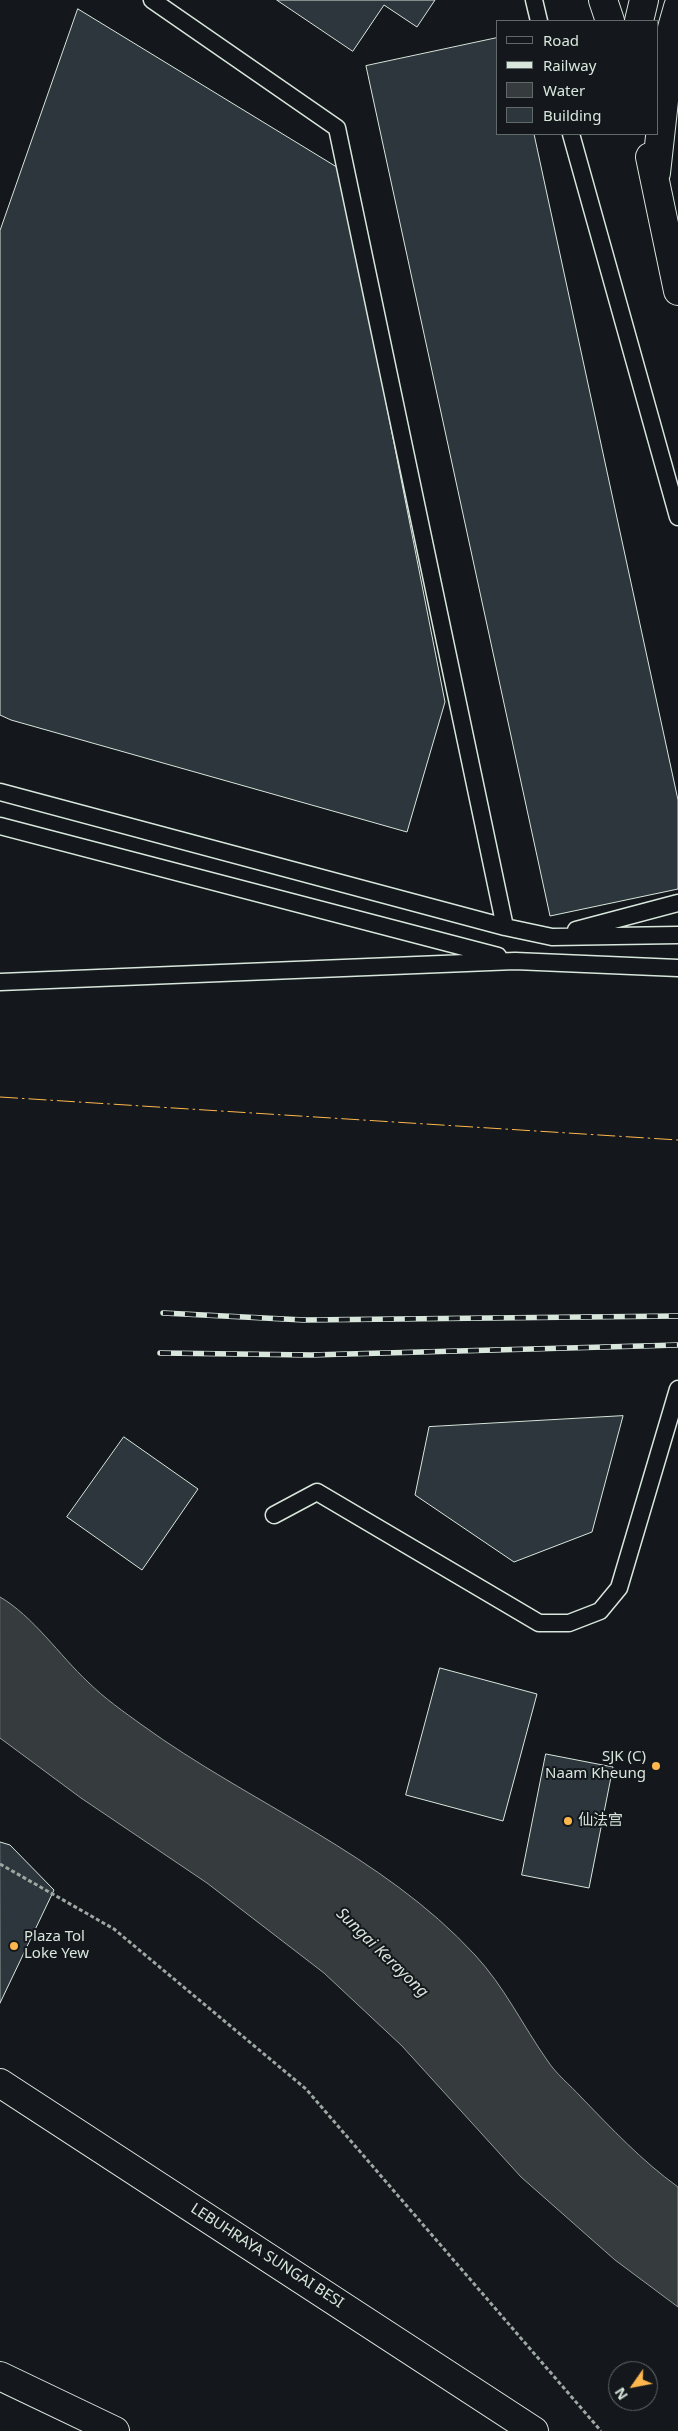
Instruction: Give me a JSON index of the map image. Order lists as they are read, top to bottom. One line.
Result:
{"streets":{"main road":["LEBUHRAYA SUNGAI BESI"]},"water":["Sungai Kerayong"],"places":["SJK (C) Naam Kheung","仙法宫","Plaza Tol Loke Yew"],"legend":["Road","Railway","Water","Building"],"north":"bottom left"}
